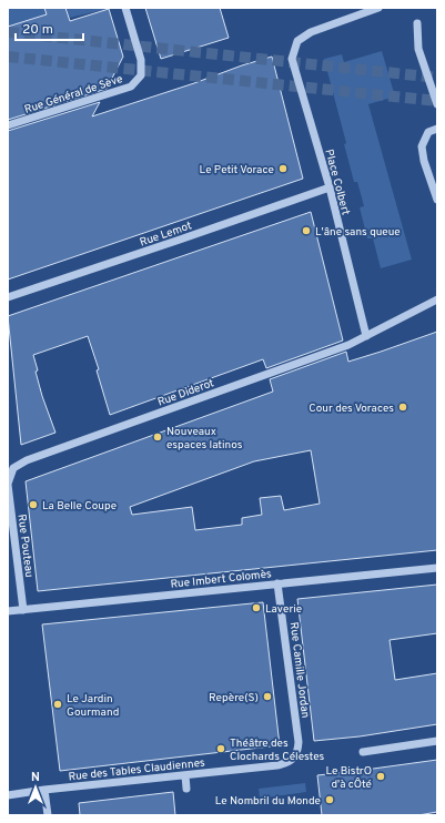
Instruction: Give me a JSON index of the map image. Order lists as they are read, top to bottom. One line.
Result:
{"streets":{"street":["Rue Général de Sève","Place Colbert","Rue Lemot","Rue Diderot","Rue Pouteau","Rue Imbert Colomès","Rue Camille Jordan","Rue des Tables Claudiennes"]},"crossings":[["Place Colbert","Rue Lemot"],["Place Colbert","Rue Diderot"],["Rue Diderot","Rue Pouteau"],["Rue Pouteau","Rue Imbert Colomès"],["Rue Imbert Colomès","Rue Camille Jordan"],["Rue Camille Jordan","Rue des Tables Claudiennes"]],"places":["Le Petit Vorace","L'âne sans queue","Cour des Voraces","Nouveaux espaces latinos","La Belle Coupe","Laverie","Repère(S)","Le Jardin Gourmand","Théâtre des Clochards Célestes","Le BistrO d'à cÔté","Le Nombril du Monde"],"scale_bar":"20 m","north":"top"}
